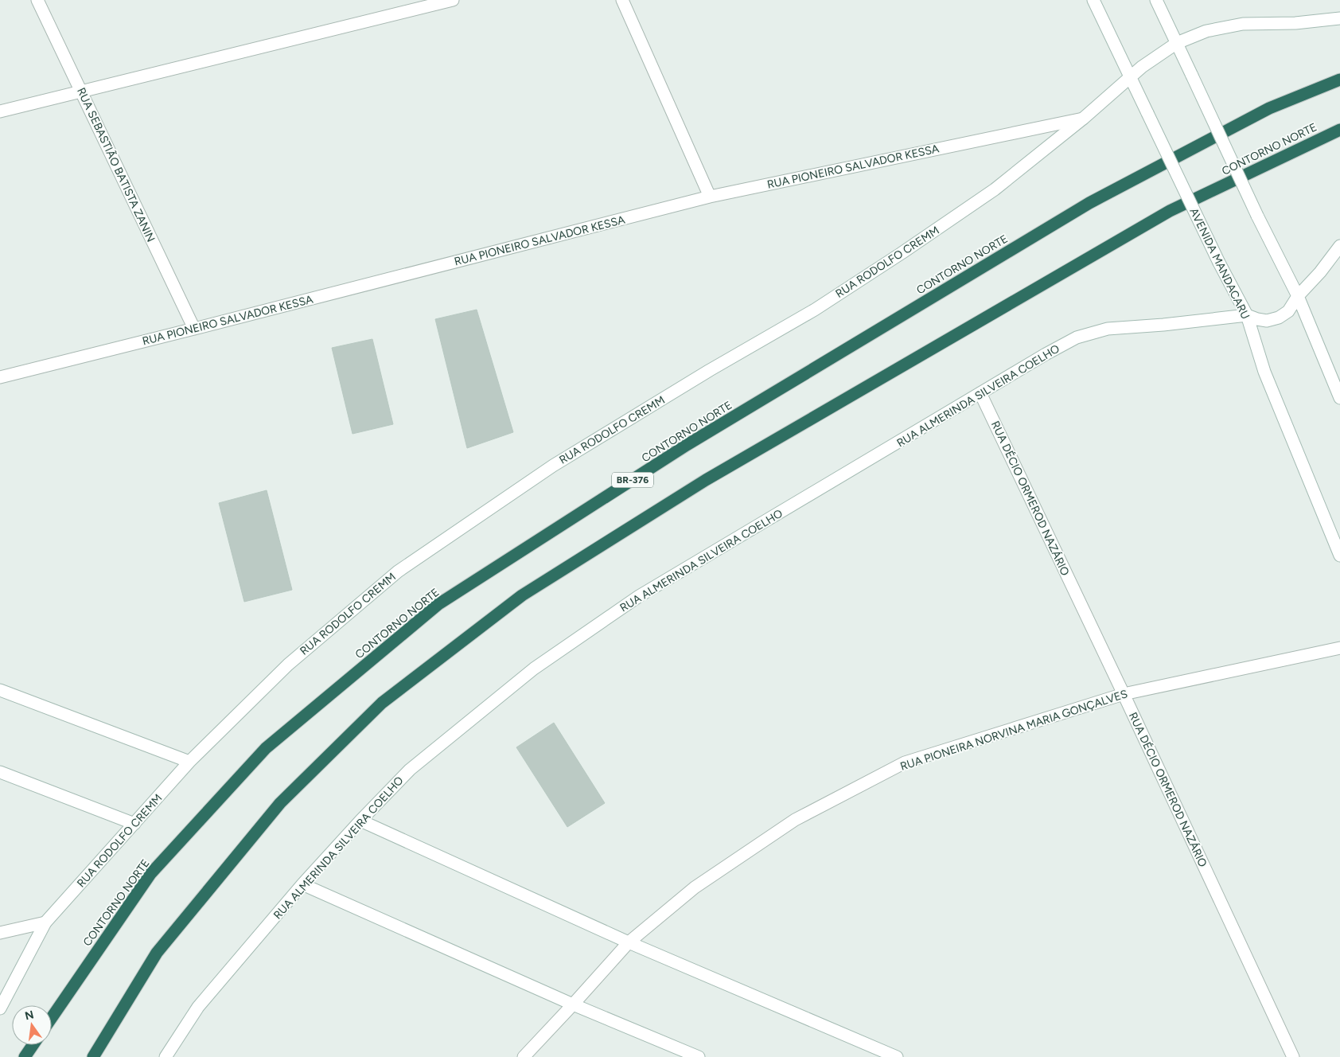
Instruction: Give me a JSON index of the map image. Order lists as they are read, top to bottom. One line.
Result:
{"streets":{"highway":["CONTORNO NORTE","BR-376"],"street":["RUA SEBASTIÃO BATISTA ZANIN","RUA PIONEIRO SALVADOR KESSA","RUA RODOLFO CREMM","AVENIDA MANDACARU","RUA ALMERINDA SILVEIRA COELHO","RUA DÉCIO ORMEROD NAZÁRIO","RUA PIONEIRA NORVINA MARIA GONÇALVES"]},"crossings":[["RUA SEBASTIÃO BATISTA ZANIN","RUA PIONEIRO SALVADOR KESSA"],["RUA PIONEIRO SALVADOR KESSA","RUA RODOLFO CREMM"],["RUA RODOLFO CREMM","AVENIDA MANDACARU"],["AVENIDA MANDACARU","RUA ALMERINDA SILVEIRA COELHO"],["RUA ALMERINDA SILVEIRA COELHO","RUA DÉCIO ORMEROD NAZÁRIO"],["RUA DÉCIO ORMEROD NAZÁRIO","RUA PIONEIRA NORVINA MARIA GONÇALVES"]],"north":"top"}
